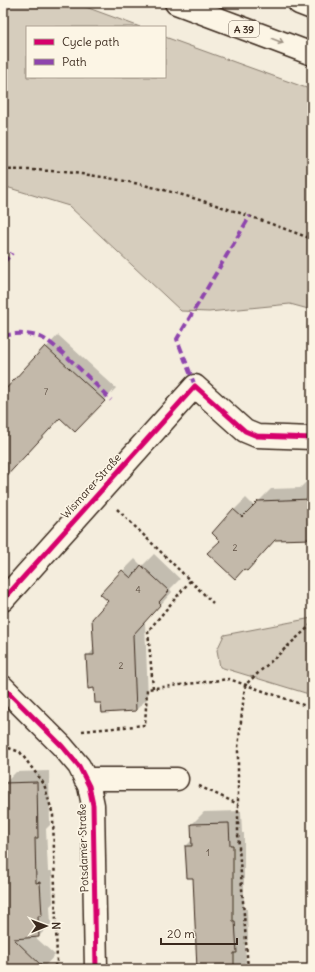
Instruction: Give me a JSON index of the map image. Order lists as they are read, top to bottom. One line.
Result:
{"streets":{"main road":["A 39","Wismarer Straße","Potsdamer Straße"]},"house_numbers":["7","2","4","2","1"],"legend":["Cycle path","Path"],"scale_bar":"20 m","north":"right"}
